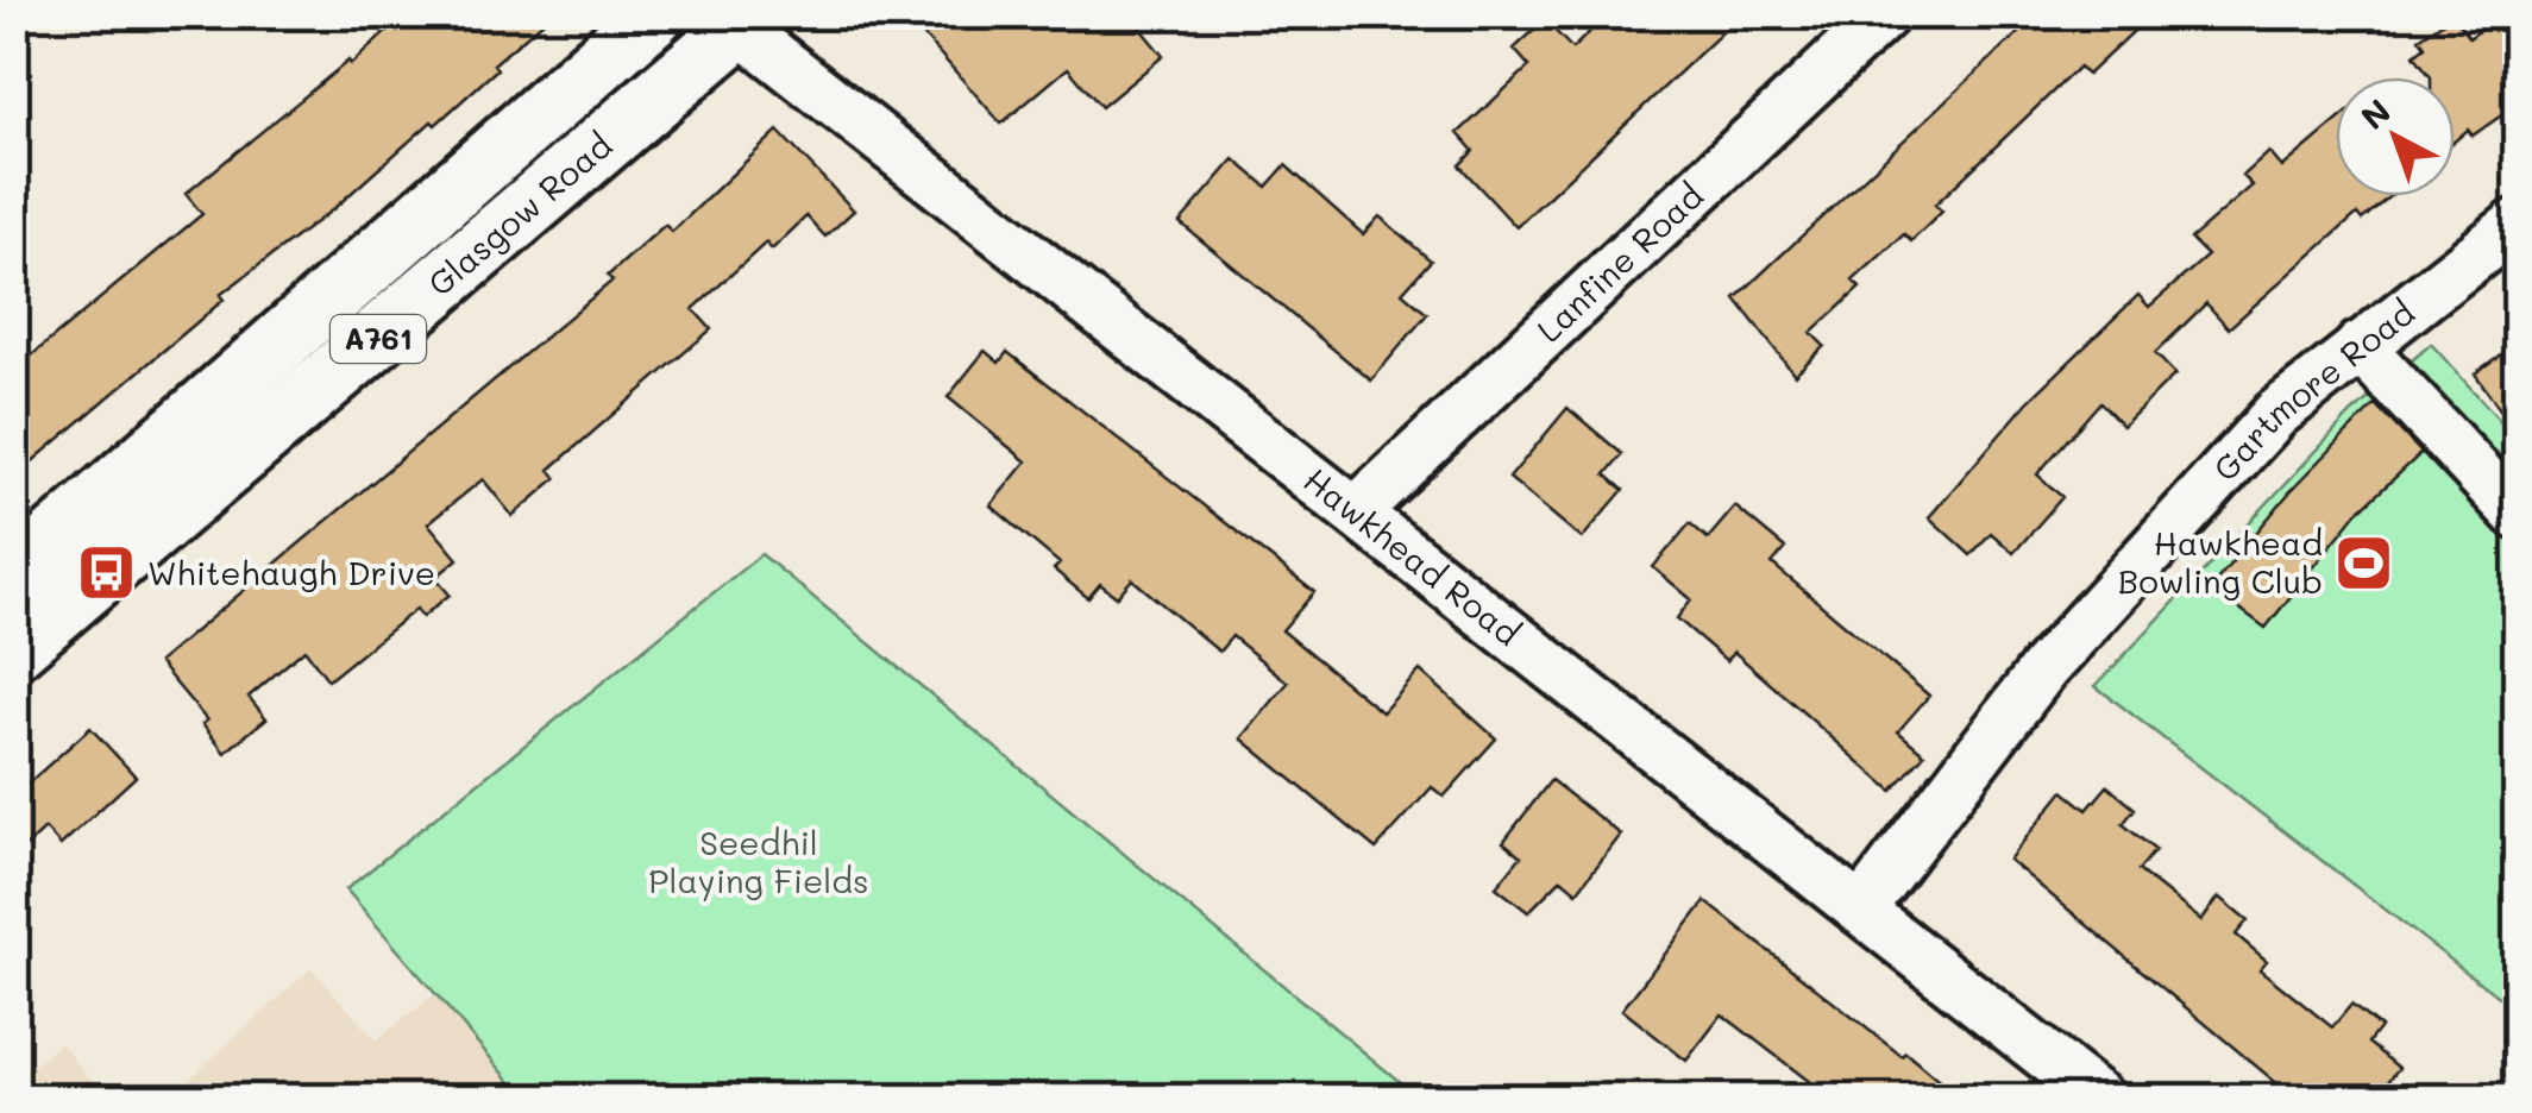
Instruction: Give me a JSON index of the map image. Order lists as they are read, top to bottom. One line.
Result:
{"streets":{"main road":["Glasgow Road","A761"],"street":["Lanfine Road","Gartmore Road","Hawkhead Road"]},"crossings":[["Glasgow Road","Hawkhead Road"],["Lanfine Road","Hawkhead Road"],["Gartmore Road","Hawkhead Road"]],"parks":["Seedhil Playing Fields"],"places":{"sports":["Hawkhead Bowling Club"],"bus stop":["Whitehaugh Drive"]},"north":"top left"}
